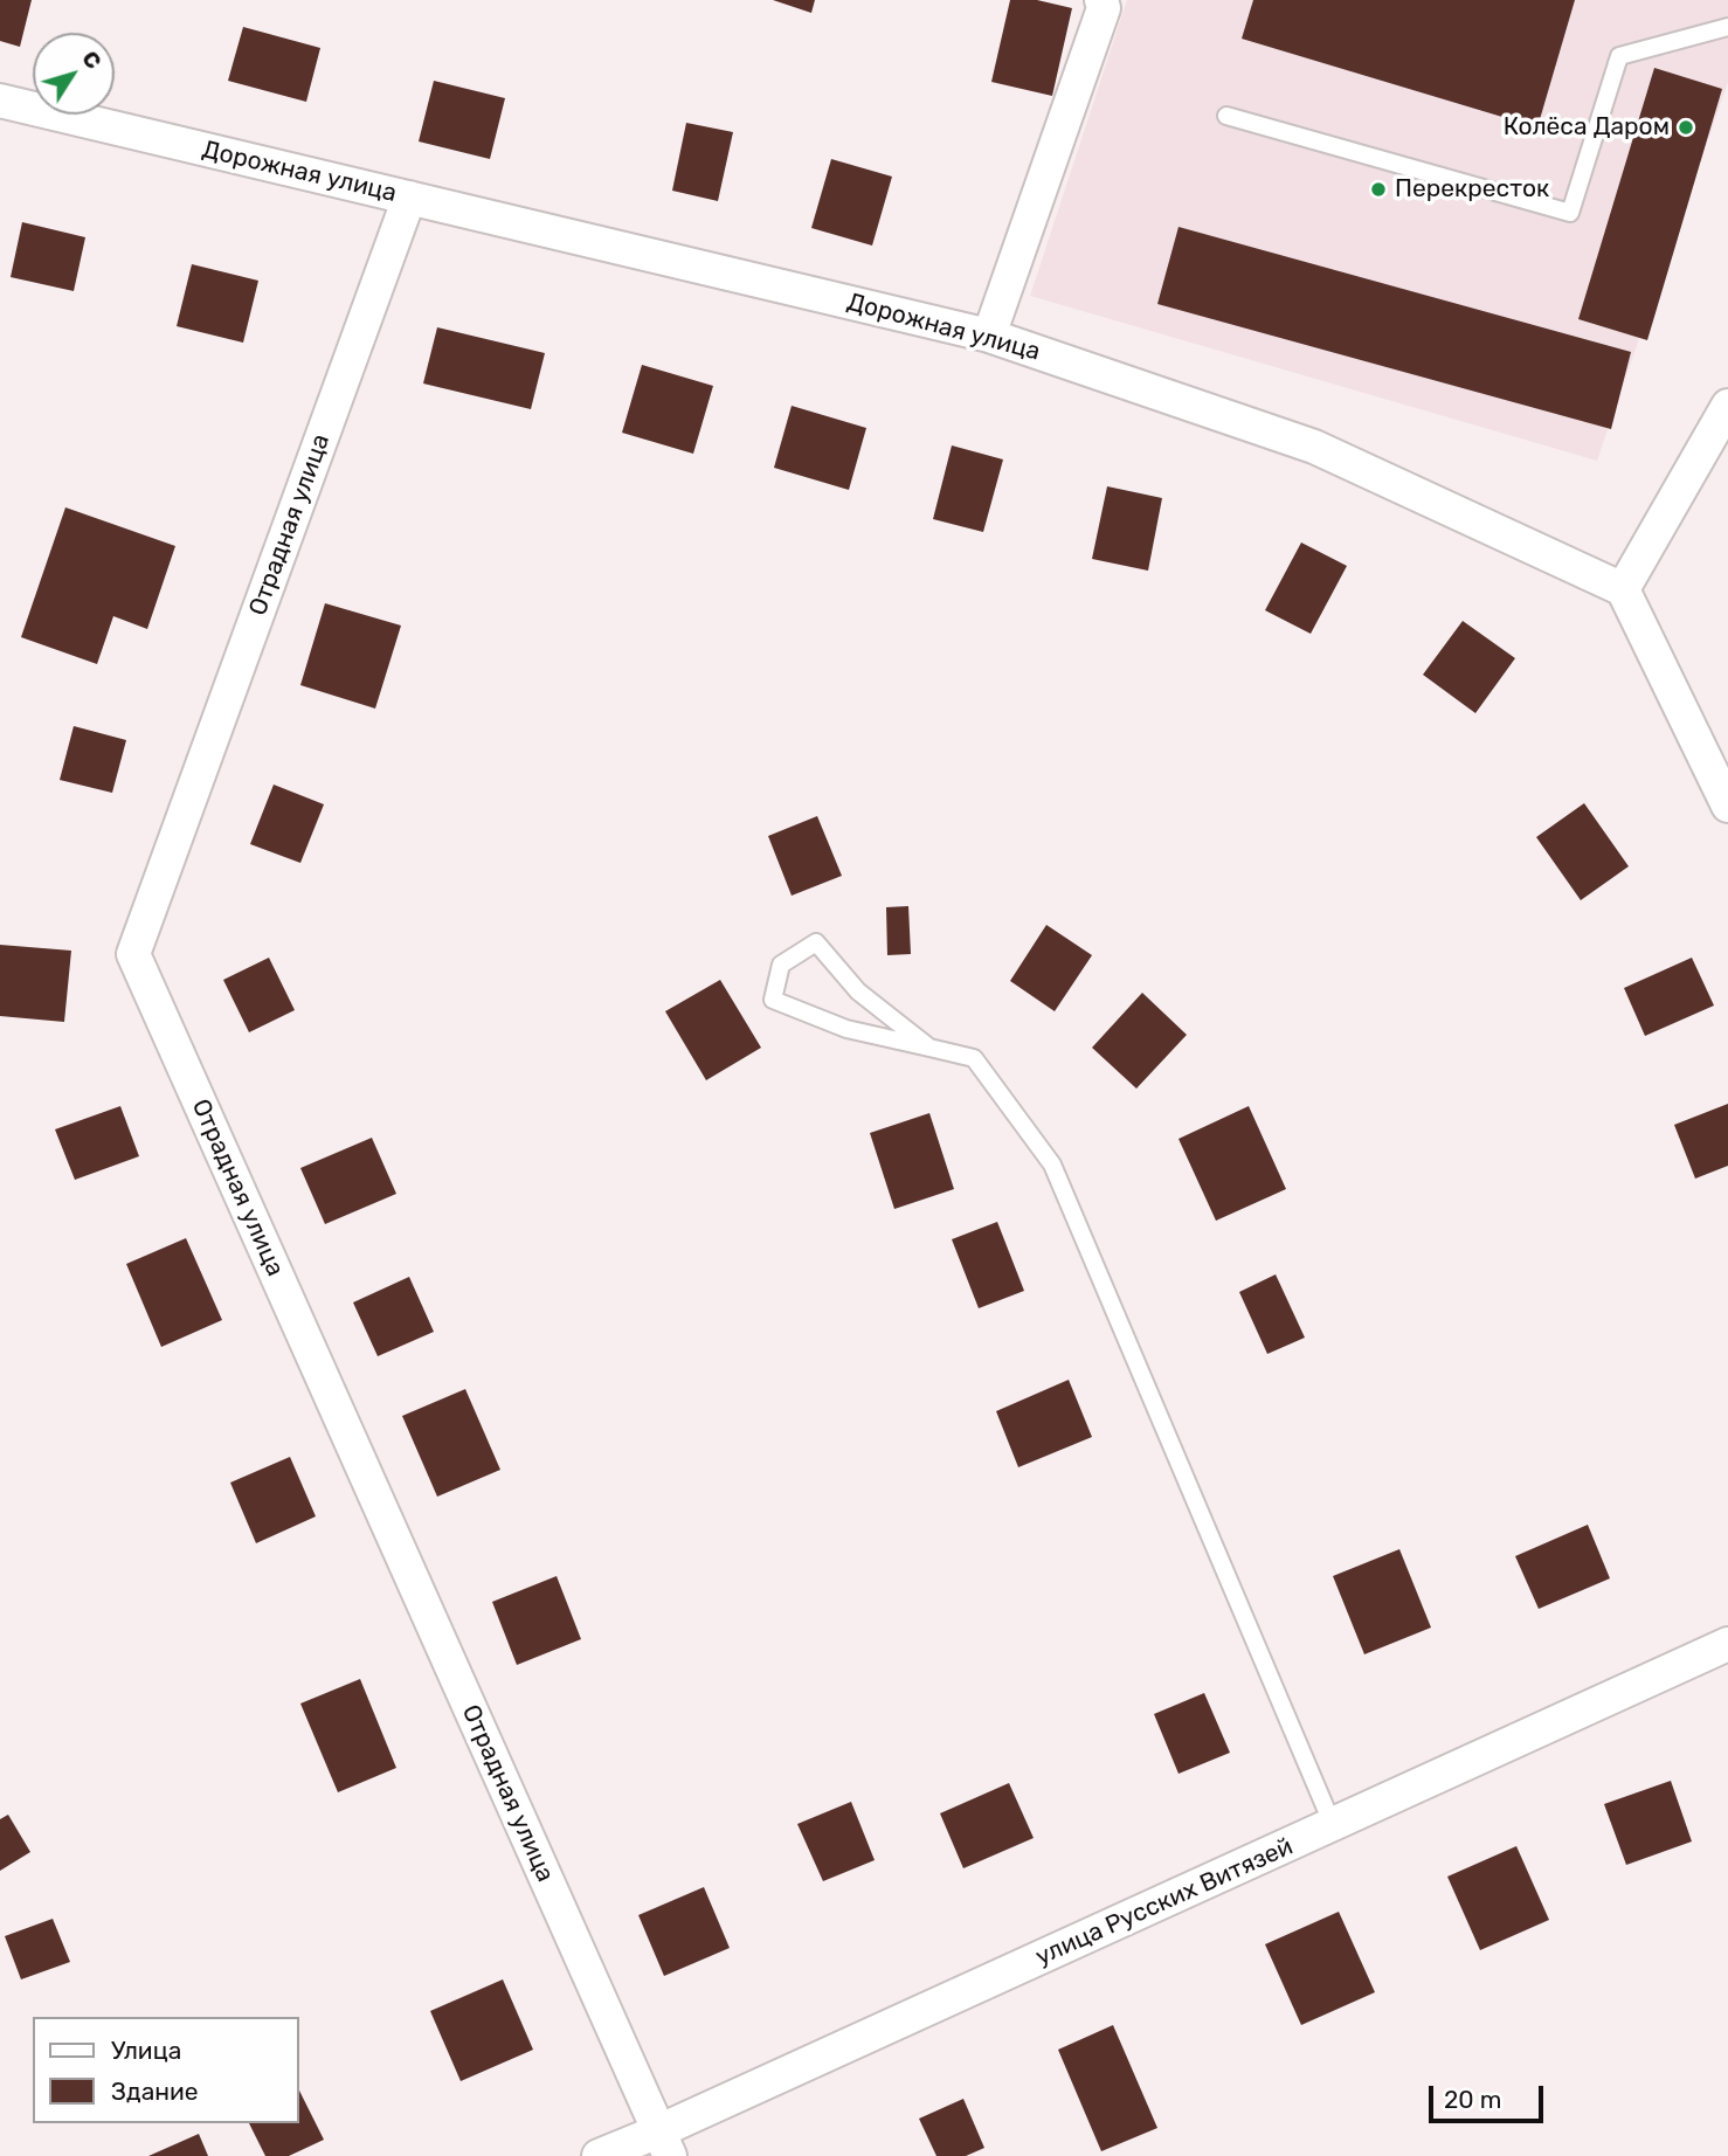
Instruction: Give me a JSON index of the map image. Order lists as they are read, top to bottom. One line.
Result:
{"streets":{"street":["Дорожная улица","Отрадная улица","улица Русских Витязей"]},"crossings":[["Дорожная улица","Отрадная улица"],["Отрадная улица","улица Русских Витязей"]],"places":["Колёса Даром","Перекресток"],"legend":["Улица","Здание"],"scale_bar":"20 m","north":"top right"}
